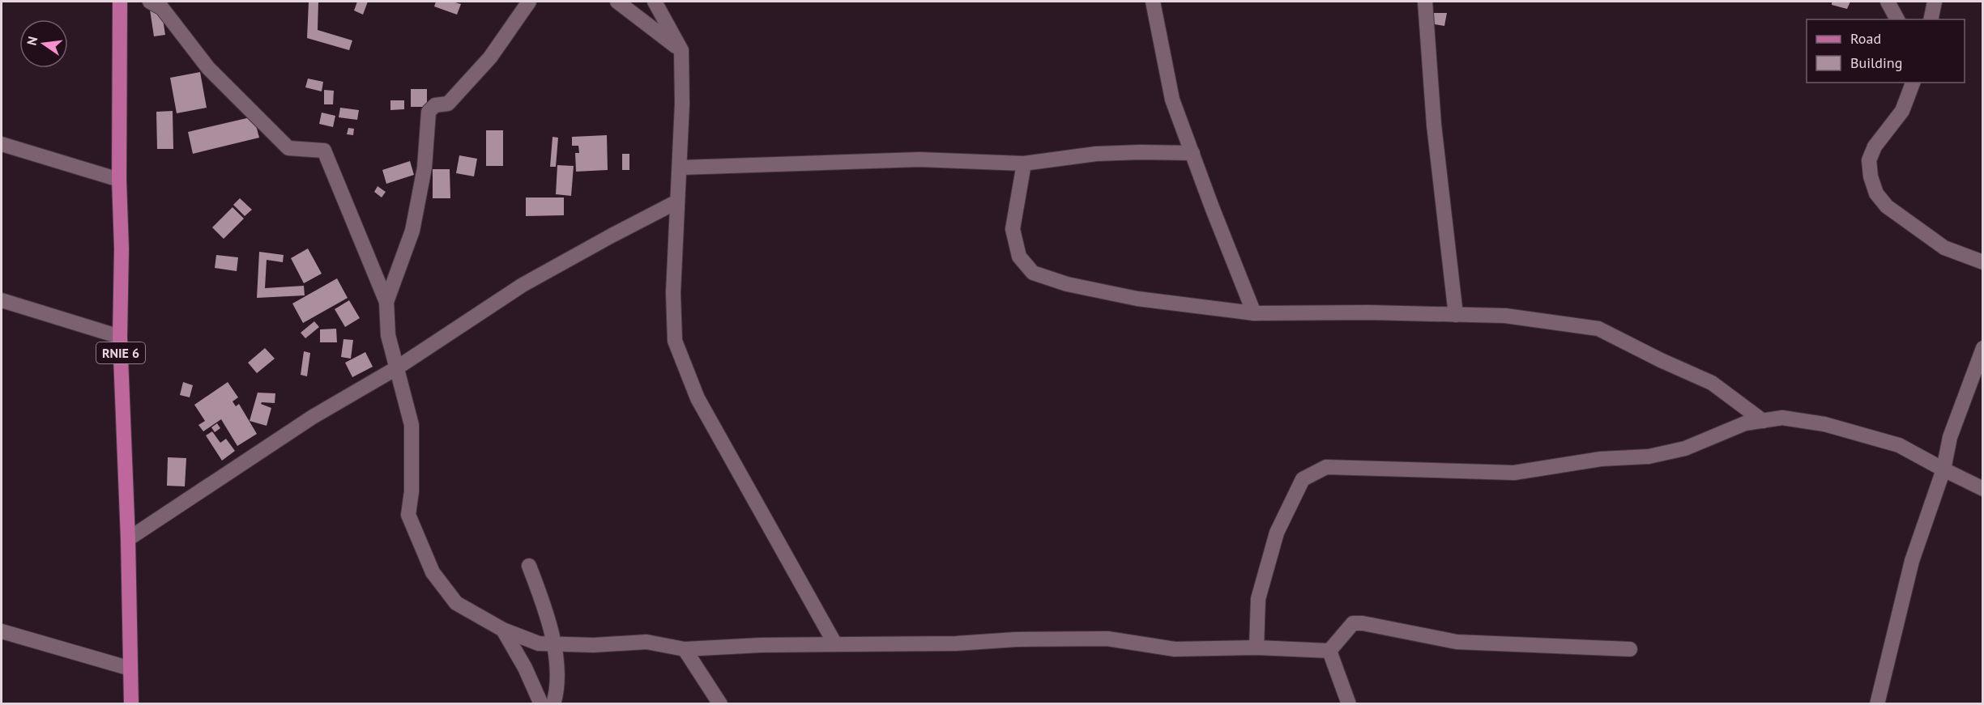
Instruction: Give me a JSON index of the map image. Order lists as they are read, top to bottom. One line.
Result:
{"streets":{"main road":["RNIE 6"]},"legend":["Road","Building"],"north":"left"}
